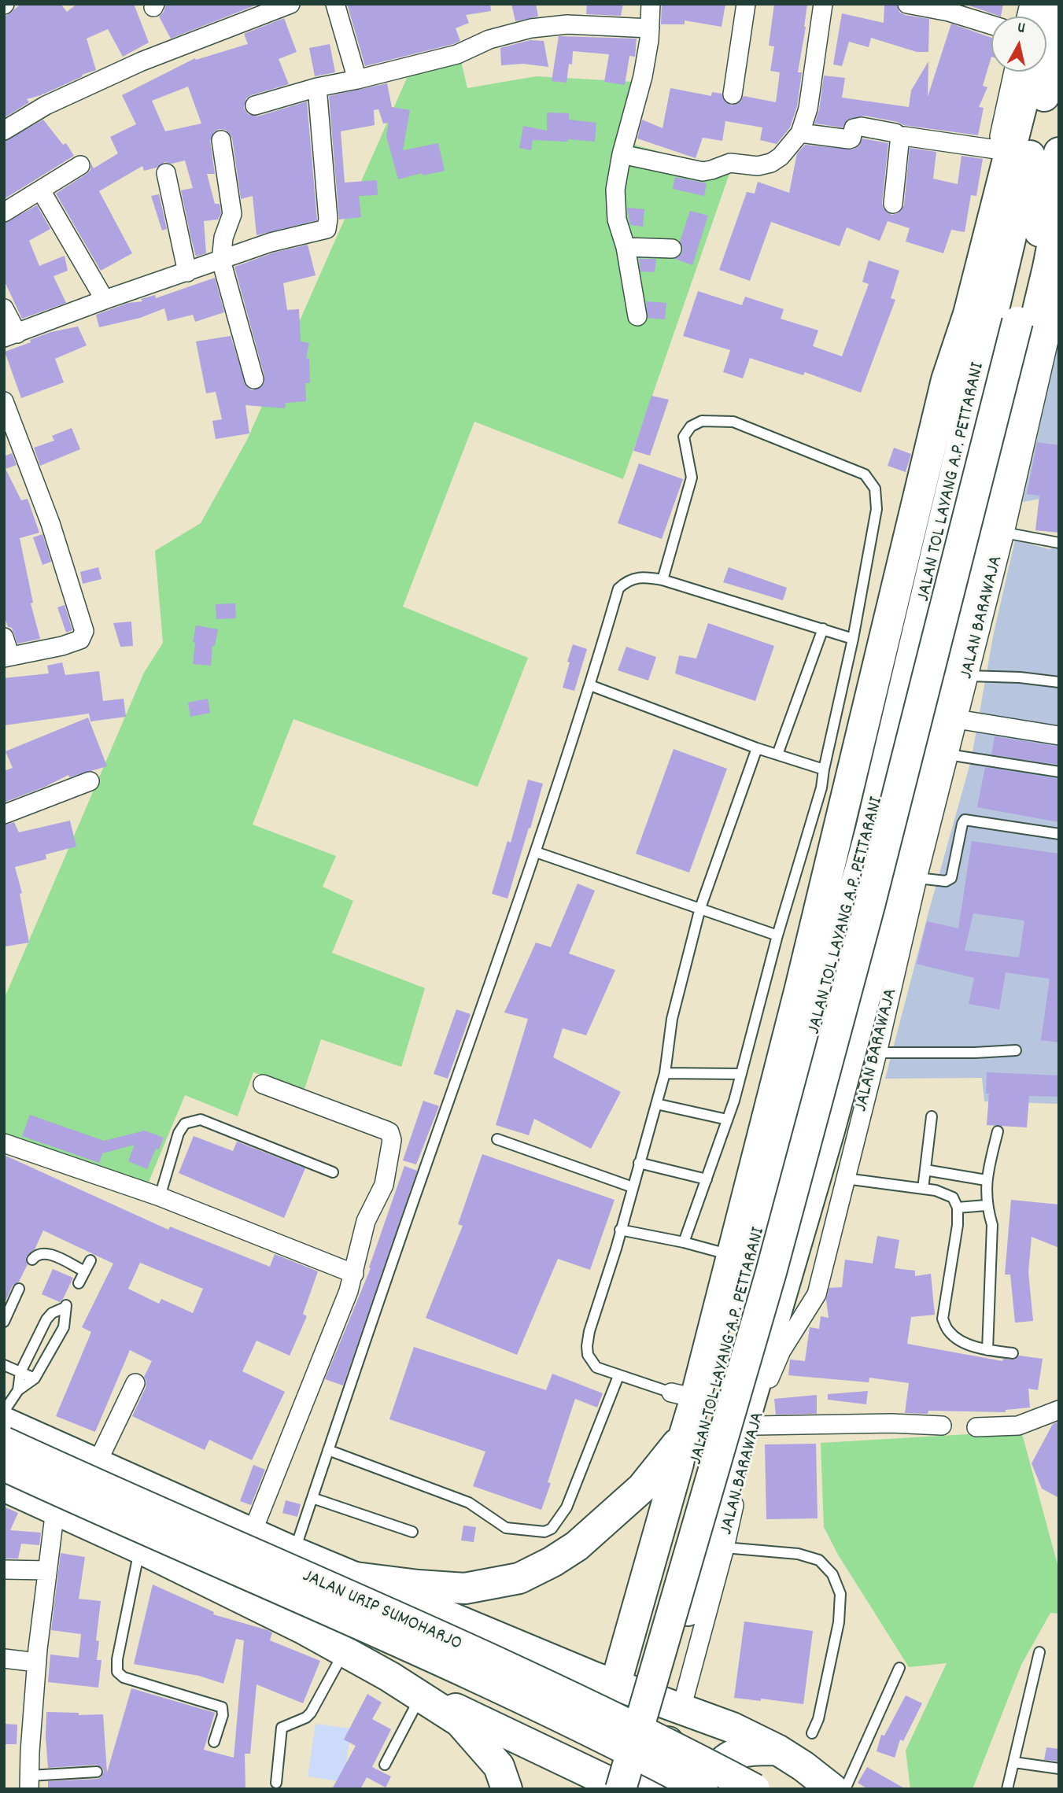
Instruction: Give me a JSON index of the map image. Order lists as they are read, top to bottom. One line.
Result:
{"streets":{"highway":["JALAN TOL LAYANG A.P. PETTARANI","JALAN BARAWAJA","JALAN URIP SUMOHARJO"]},"north":"top"}
